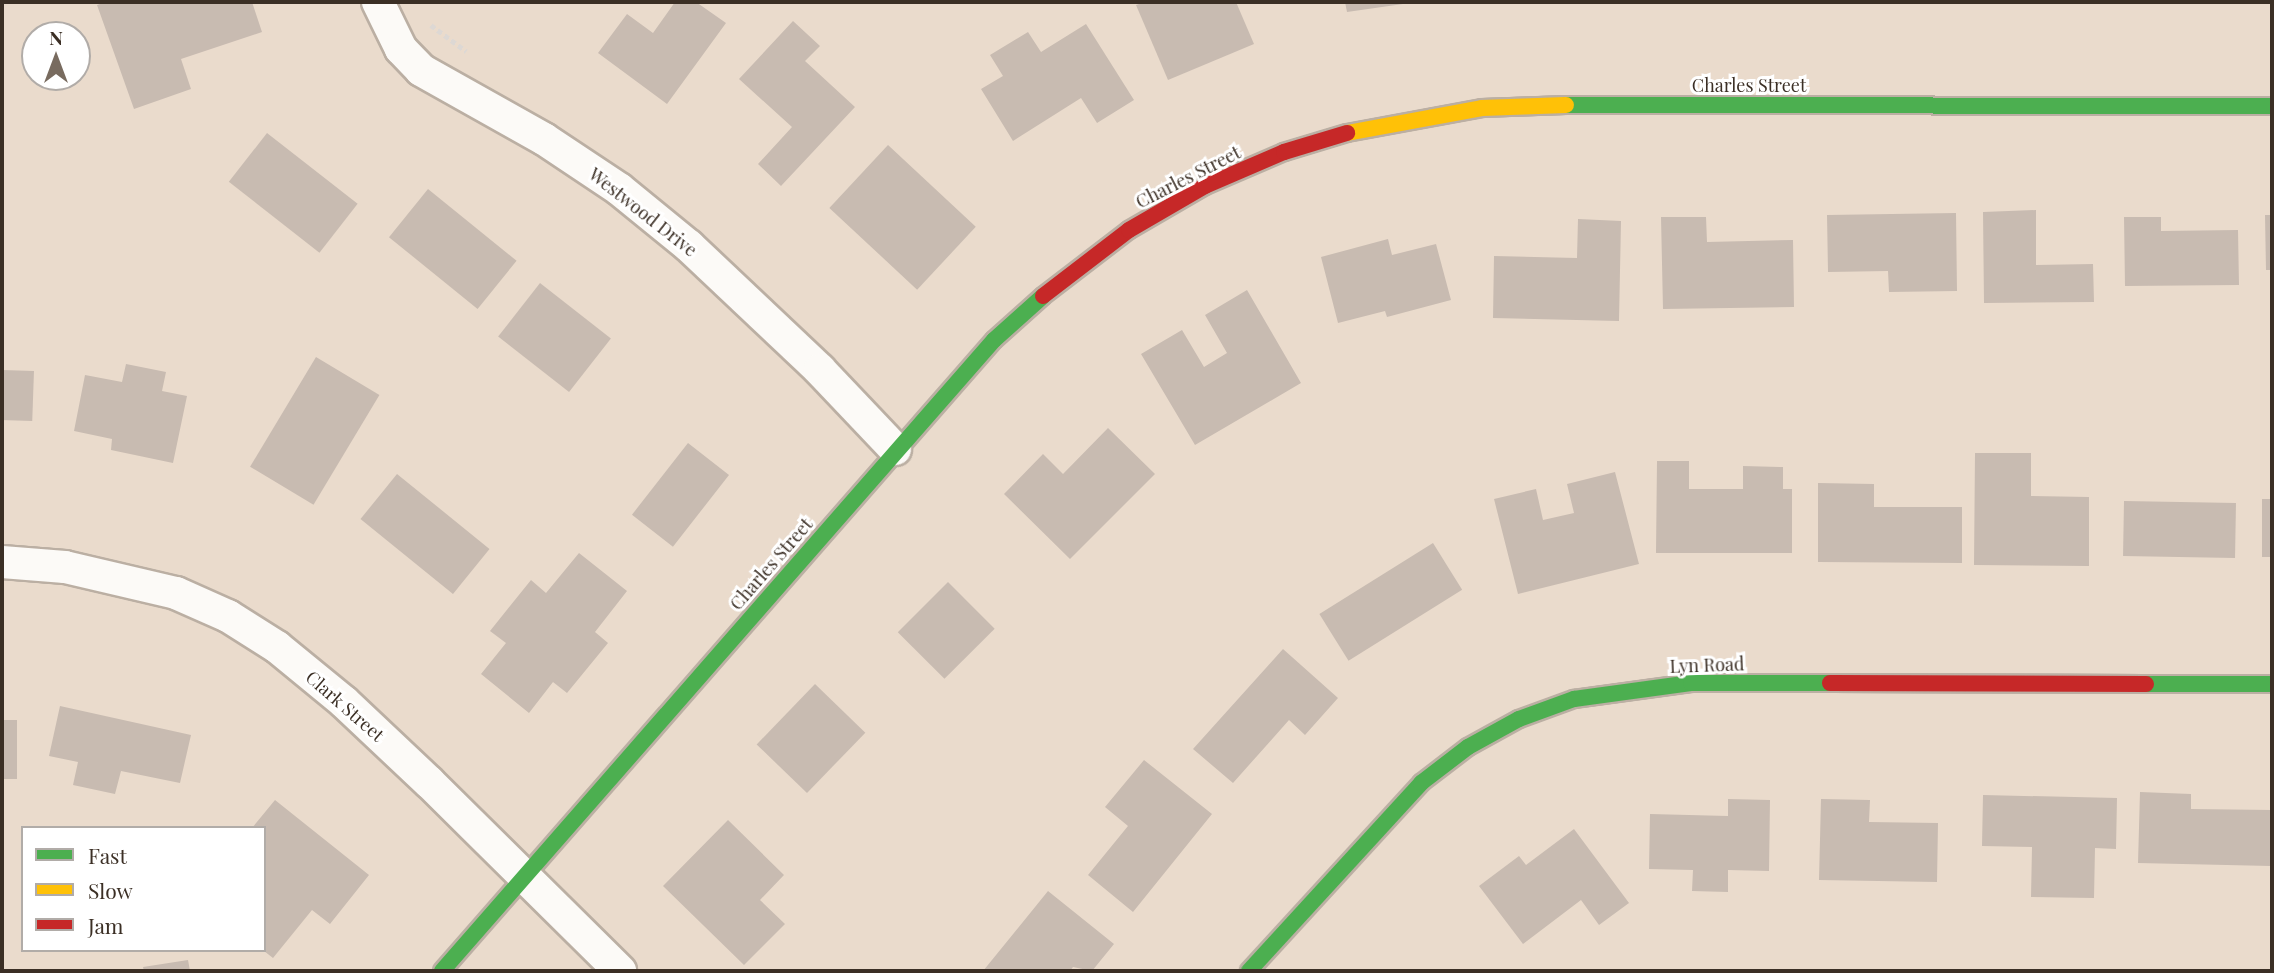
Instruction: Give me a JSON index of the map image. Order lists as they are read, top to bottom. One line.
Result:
{"streets":{"street":["Charles Street","Westwood Drive","Lyn Road","Clark Street"]},"crossings":[["Charles Street","Westwood Drive"],["Charles Street","Clark Street"]],"legend":["Fast","Slow","Jam"],"north":"top"}
